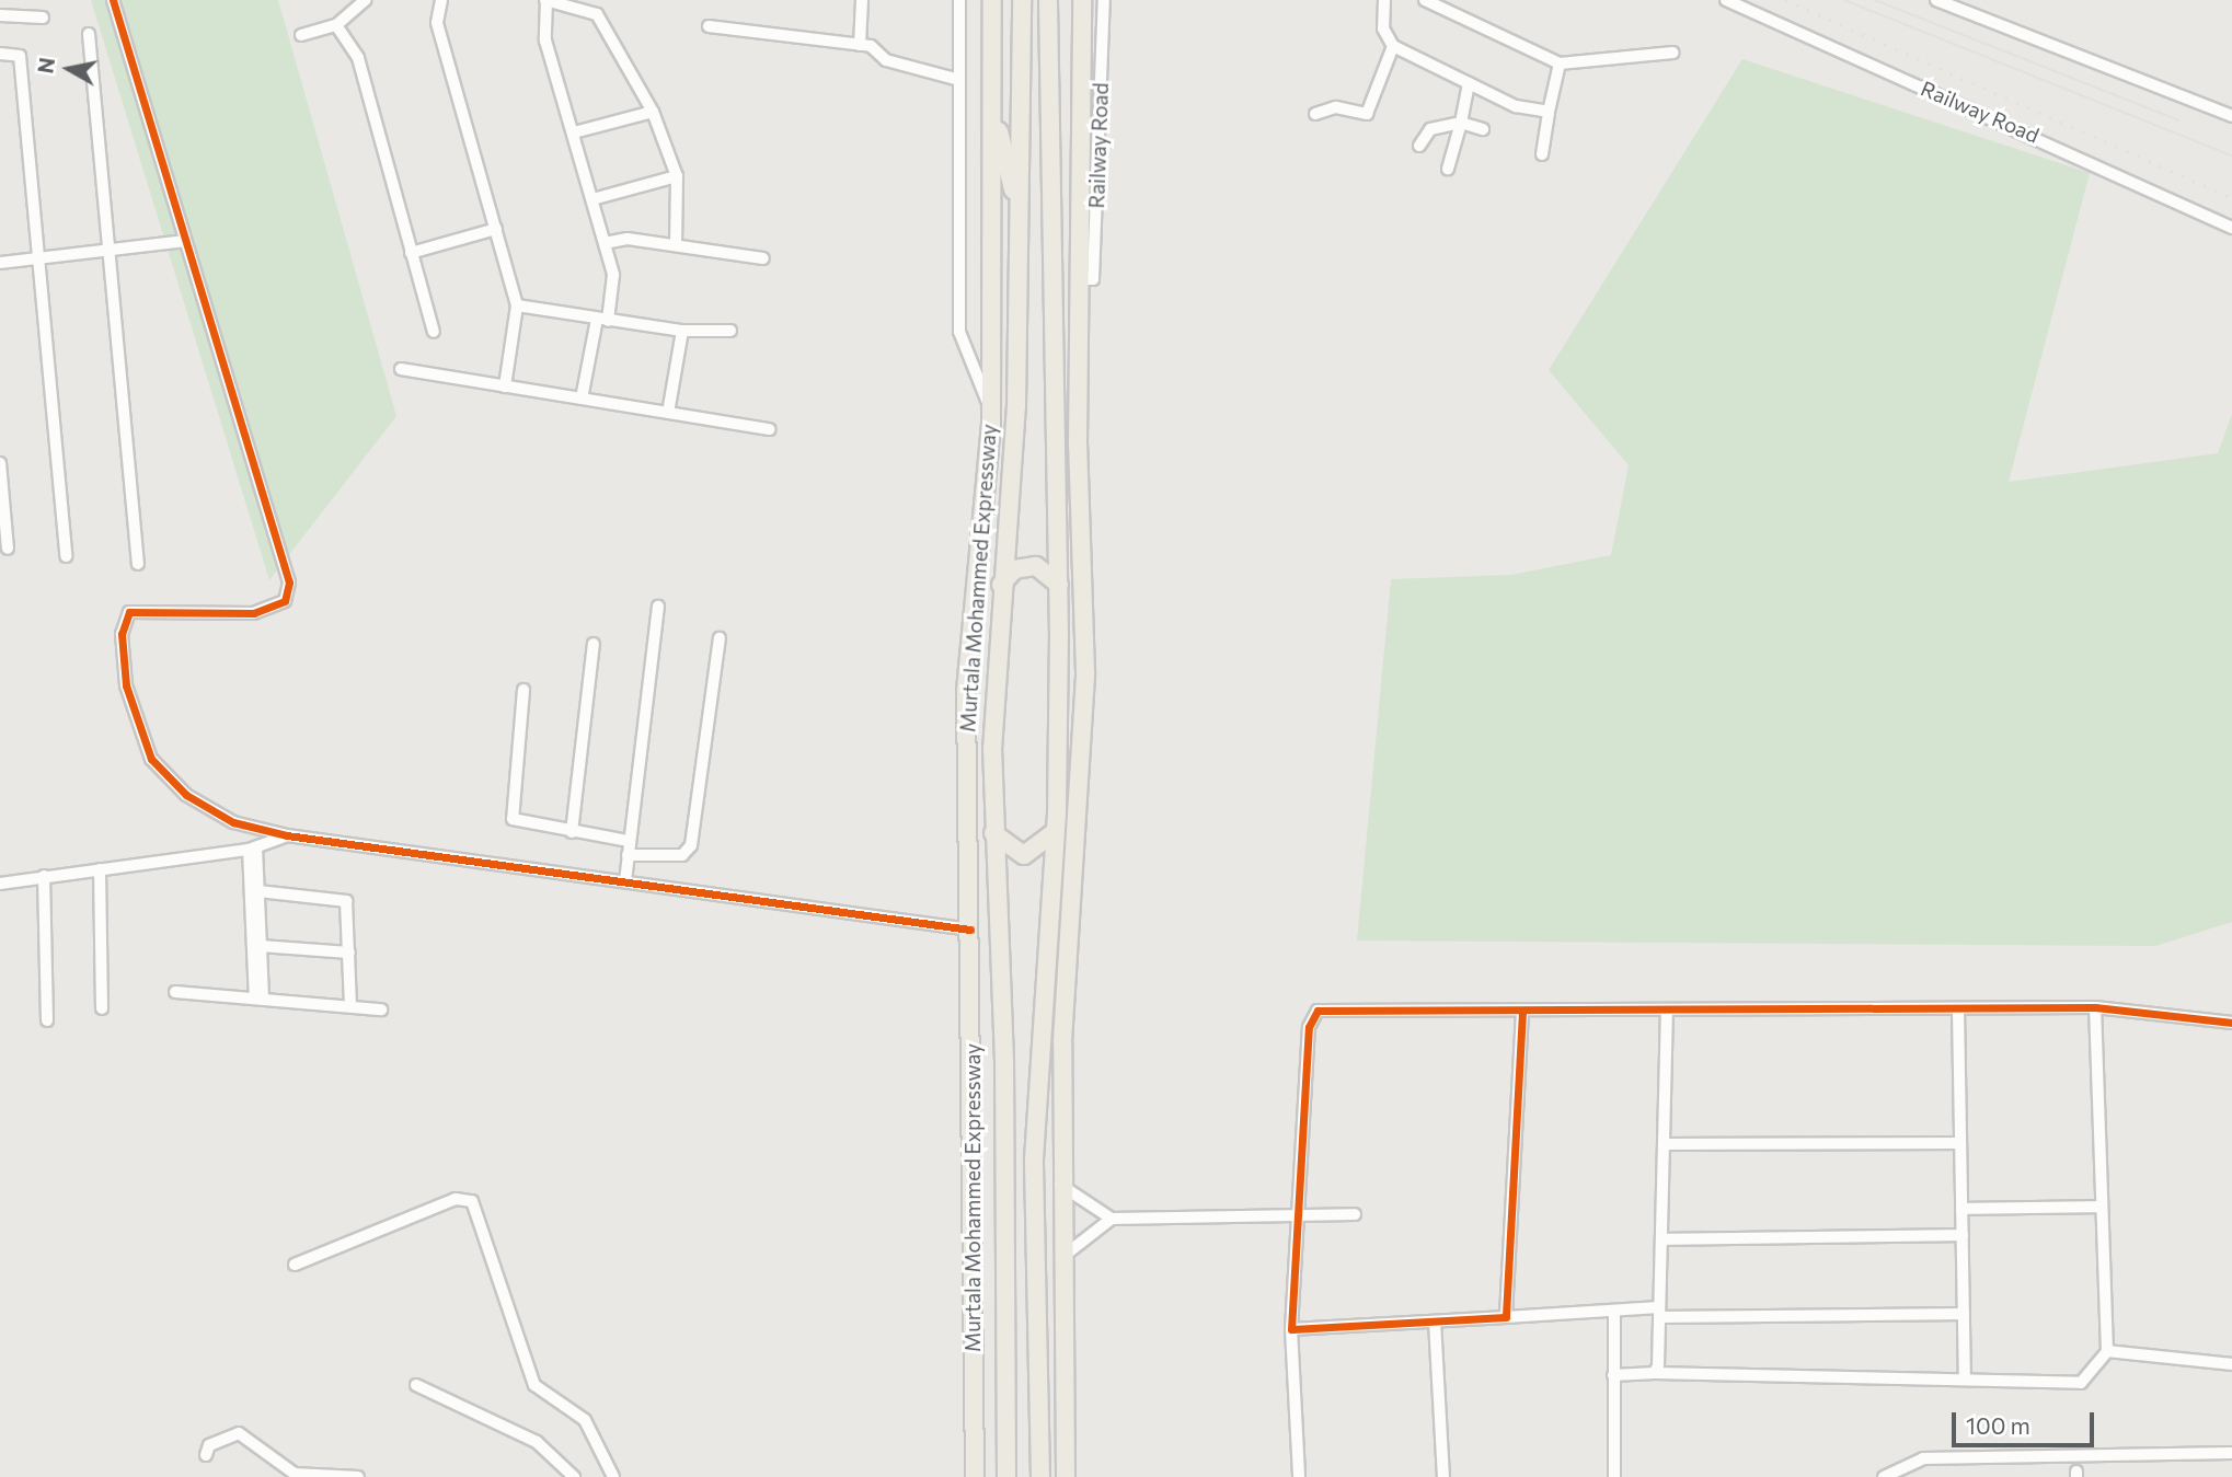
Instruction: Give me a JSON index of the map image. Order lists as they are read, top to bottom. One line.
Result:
{"streets":{"highway":["Murtala Mohammed Expressway"],"street":["Railway Road"]},"scale_bar":"100 m","north":"left"}
